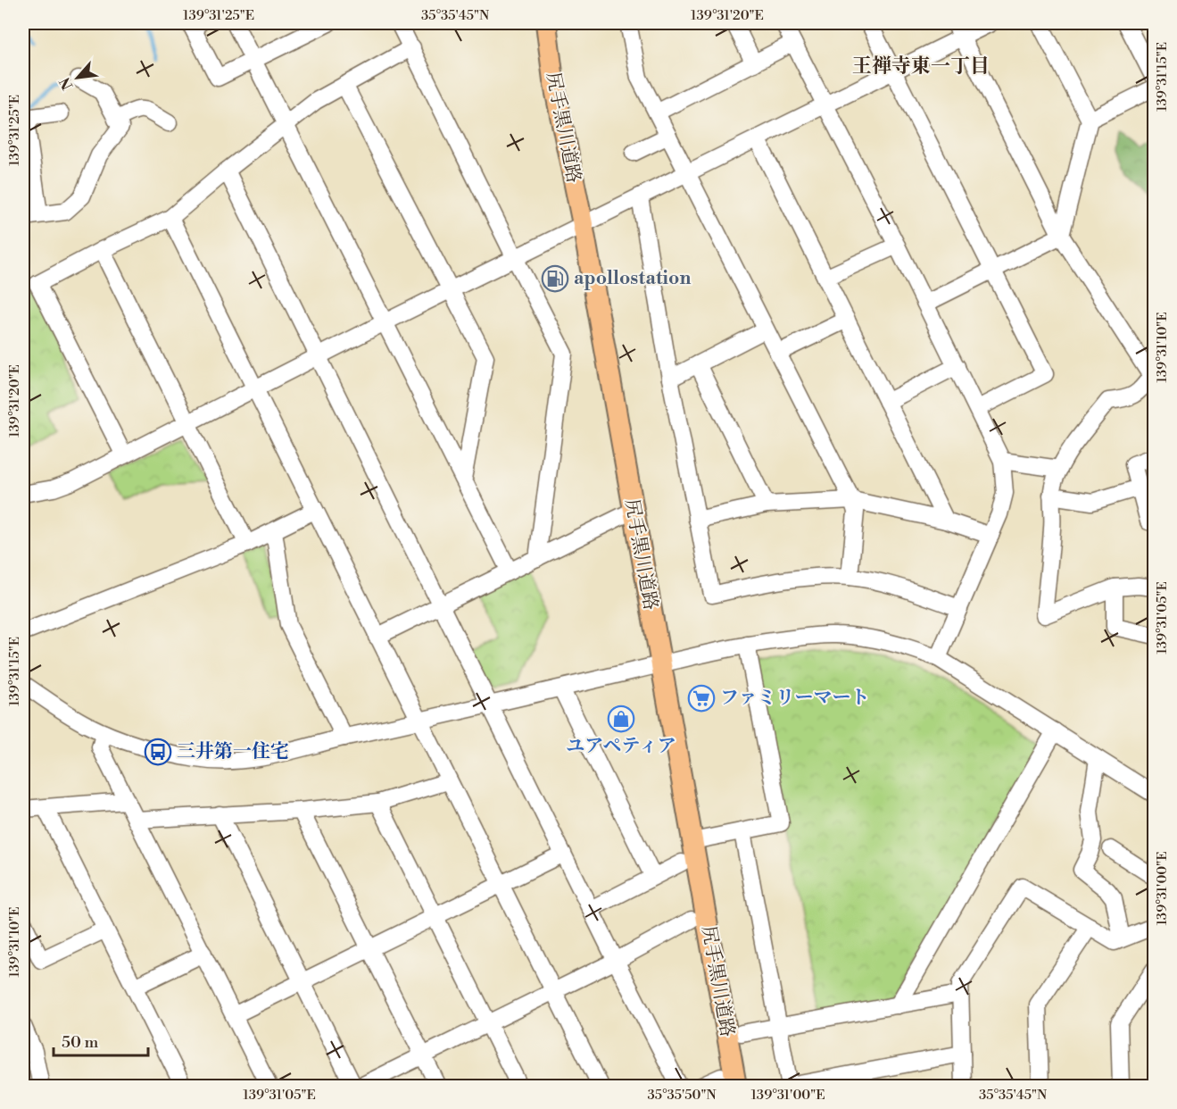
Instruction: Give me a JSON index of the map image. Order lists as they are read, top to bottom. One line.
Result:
{"streets":{"main road":["尻手黒川道路"]},"districts":["王禅寺東一丁目"],"places":{"fuel station":["apollostation"],"supermarket":["ファミリーマート"],"shop":["ユアペティア"],"bus stop":["三井第一住宅"]},"scale_bar":"50 m","north":"bottom left","coordinates":["139°31'25\"E","35°35'45\"N","139°31'20\"E","139°31'15\"E","139°31'10\"E","139°31'05\"E","139°31'00\"E","35°35'50\"N"]}
